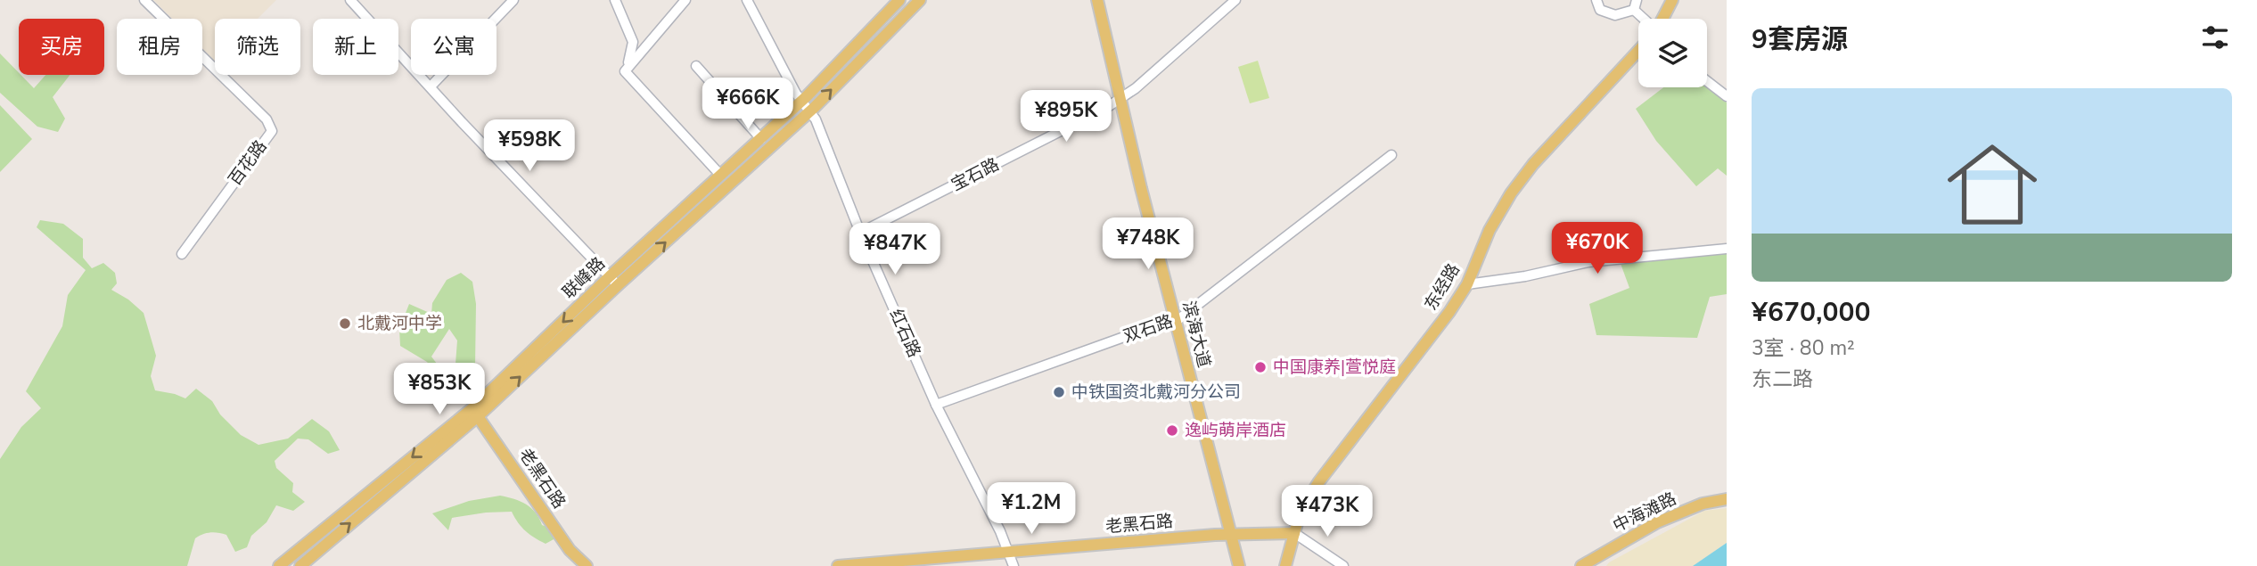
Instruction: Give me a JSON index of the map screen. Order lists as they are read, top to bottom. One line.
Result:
{"streets":{"main road":["联峰路","东经路","滨海大道","老黑石路","中海滩路"],"street":["百花路","宝石路","双石路","红石路"]},"crossings":[["宝石路","红石路"],["宝石路","滨海大道"],["联峰路","红石路"],["联峰路","老黑石路"],["东经路","老黑石路"],["双石路","红石路"],["双石路","滨海大道"],["红石路","老黑石路"],["滨海大道","老黑石路"]],"places":["北戴河中学","中国康养|萱悦庭","中铁国资北戴河分公司","逸屿萌岸酒店"],"page":{"heading":"9套房源","chip":["买房","租房","筛选","新上","公寓"],"list":[{"name":"¥670,000","note":"3室 · 80 m² · 东二路"}],"price":["¥666K","¥895K","¥598K","¥748K","¥670K","¥847K","¥853K","¥1.2M","¥473K"]}}
